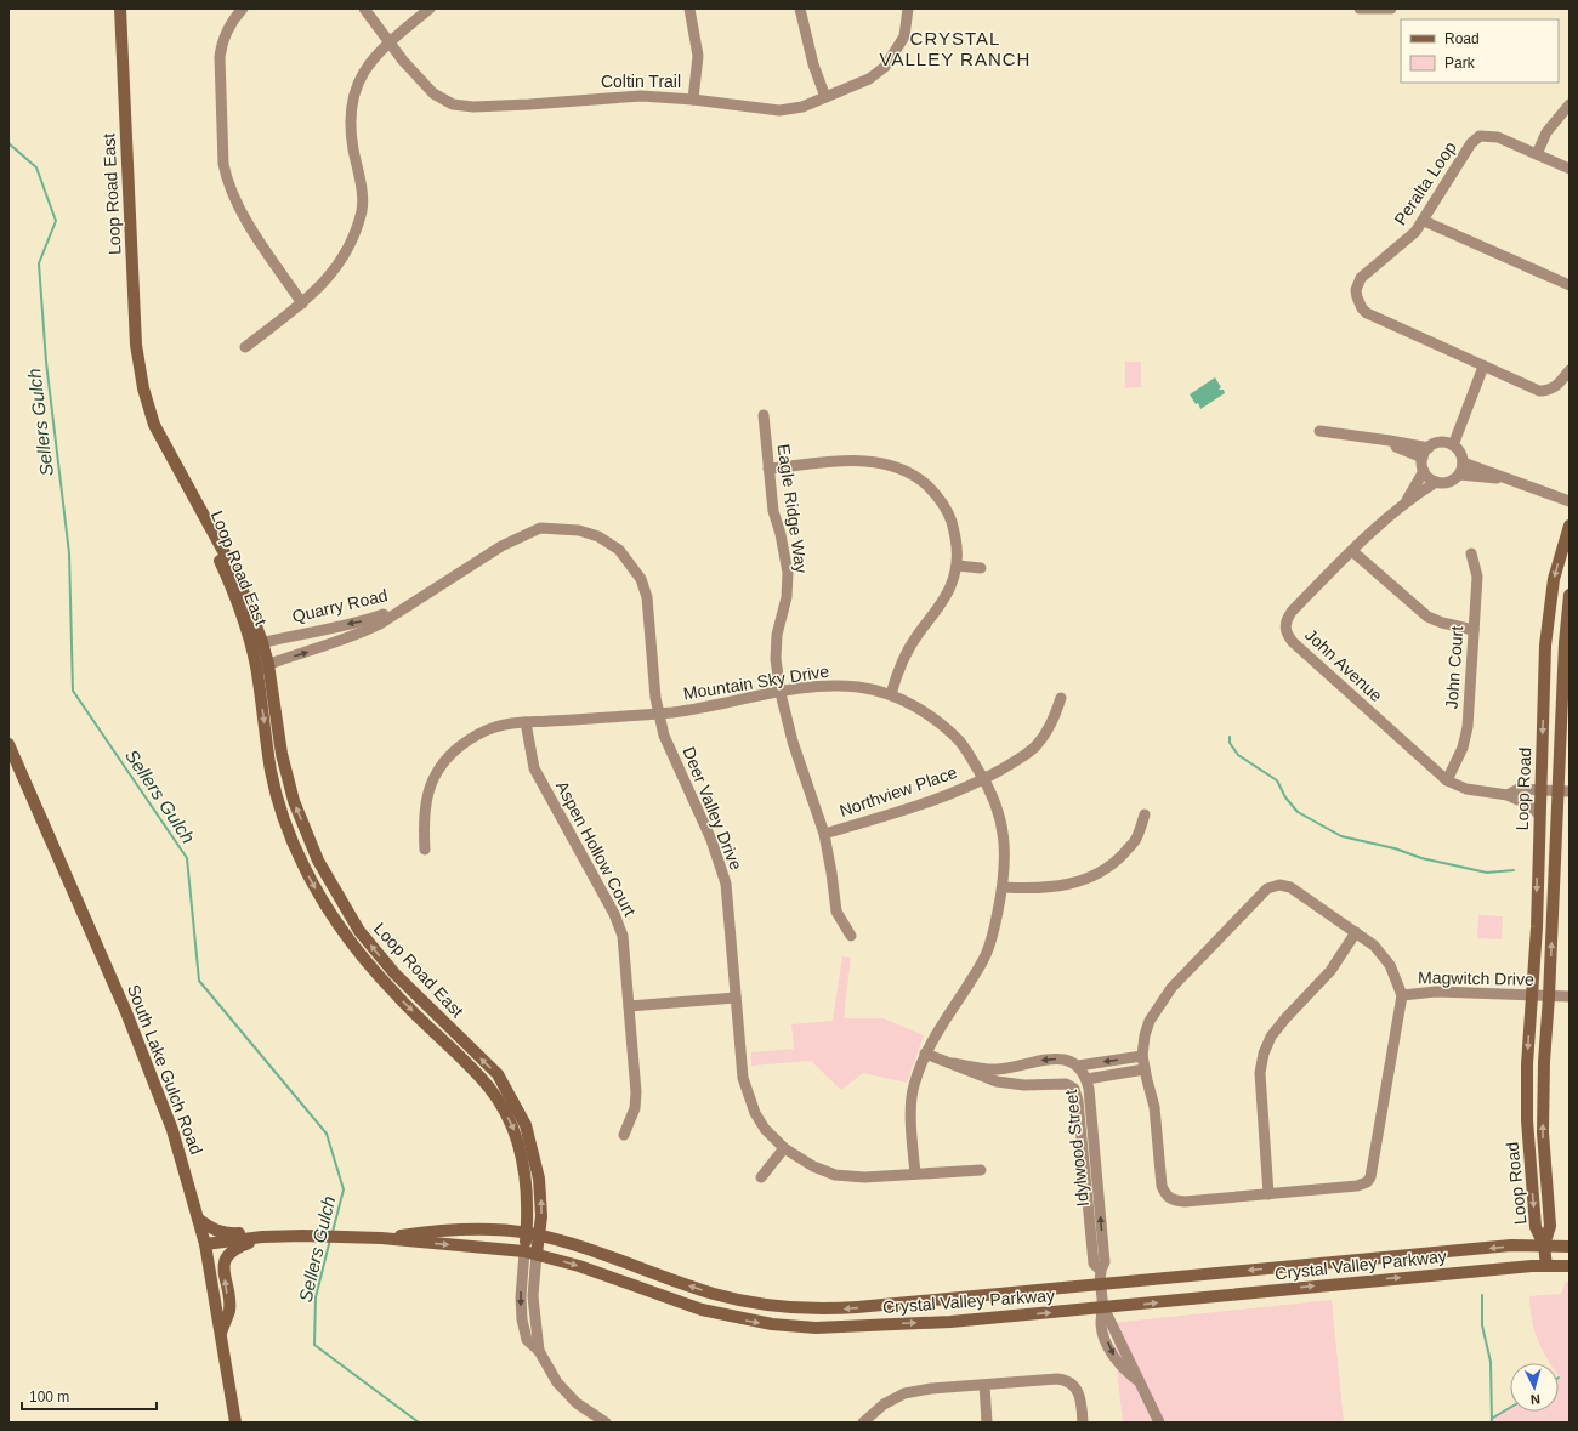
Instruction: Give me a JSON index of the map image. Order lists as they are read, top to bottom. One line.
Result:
{"streets":{"main road":["Loop Road East","Loop Road","South Lake Gulch Road","Crystal Valley Parkway"],"street":["Coltin Trail","Peralta Loop","Eagle Ridge Way","Quarry Road","John Avenue","John Court","Mountain Sky Drive","Northview Place","Deer Valley Drive","Aspen Hollow Court","Magwitch Drive","Idylwood Street"]},"crossings":[["Loop Road East","Quarry Road"],["Loop Road East","Crystal Valley Parkway"],["Eagle Ridge Way","Mountain Sky Drive"],["Eagle Ridge Way","Northview Place"],["Quarry Road","Deer Valley Drive"],["John Avenue","John Court"],["John Avenue","Loop Road"],["Mountain Sky Drive","Northview Place"],["Mountain Sky Drive","Deer Valley Drive"],["Mountain Sky Drive","Aspen Hollow Court"],["Mountain Sky Drive","Idylwood Street"],["Loop Road","Magwitch Drive"],["Loop Road","Crystal Valley Parkway"],["South Lake Gulch Road","Crystal Valley Parkway"],["Idylwood Street","Crystal Valley Parkway"]],"districts":["CRYSTAL VALLEY RANCH"],"water":["Sellers Gulch"],"legend":["Road","Park"],"scale_bar":"100 m","north":"bottom"}
